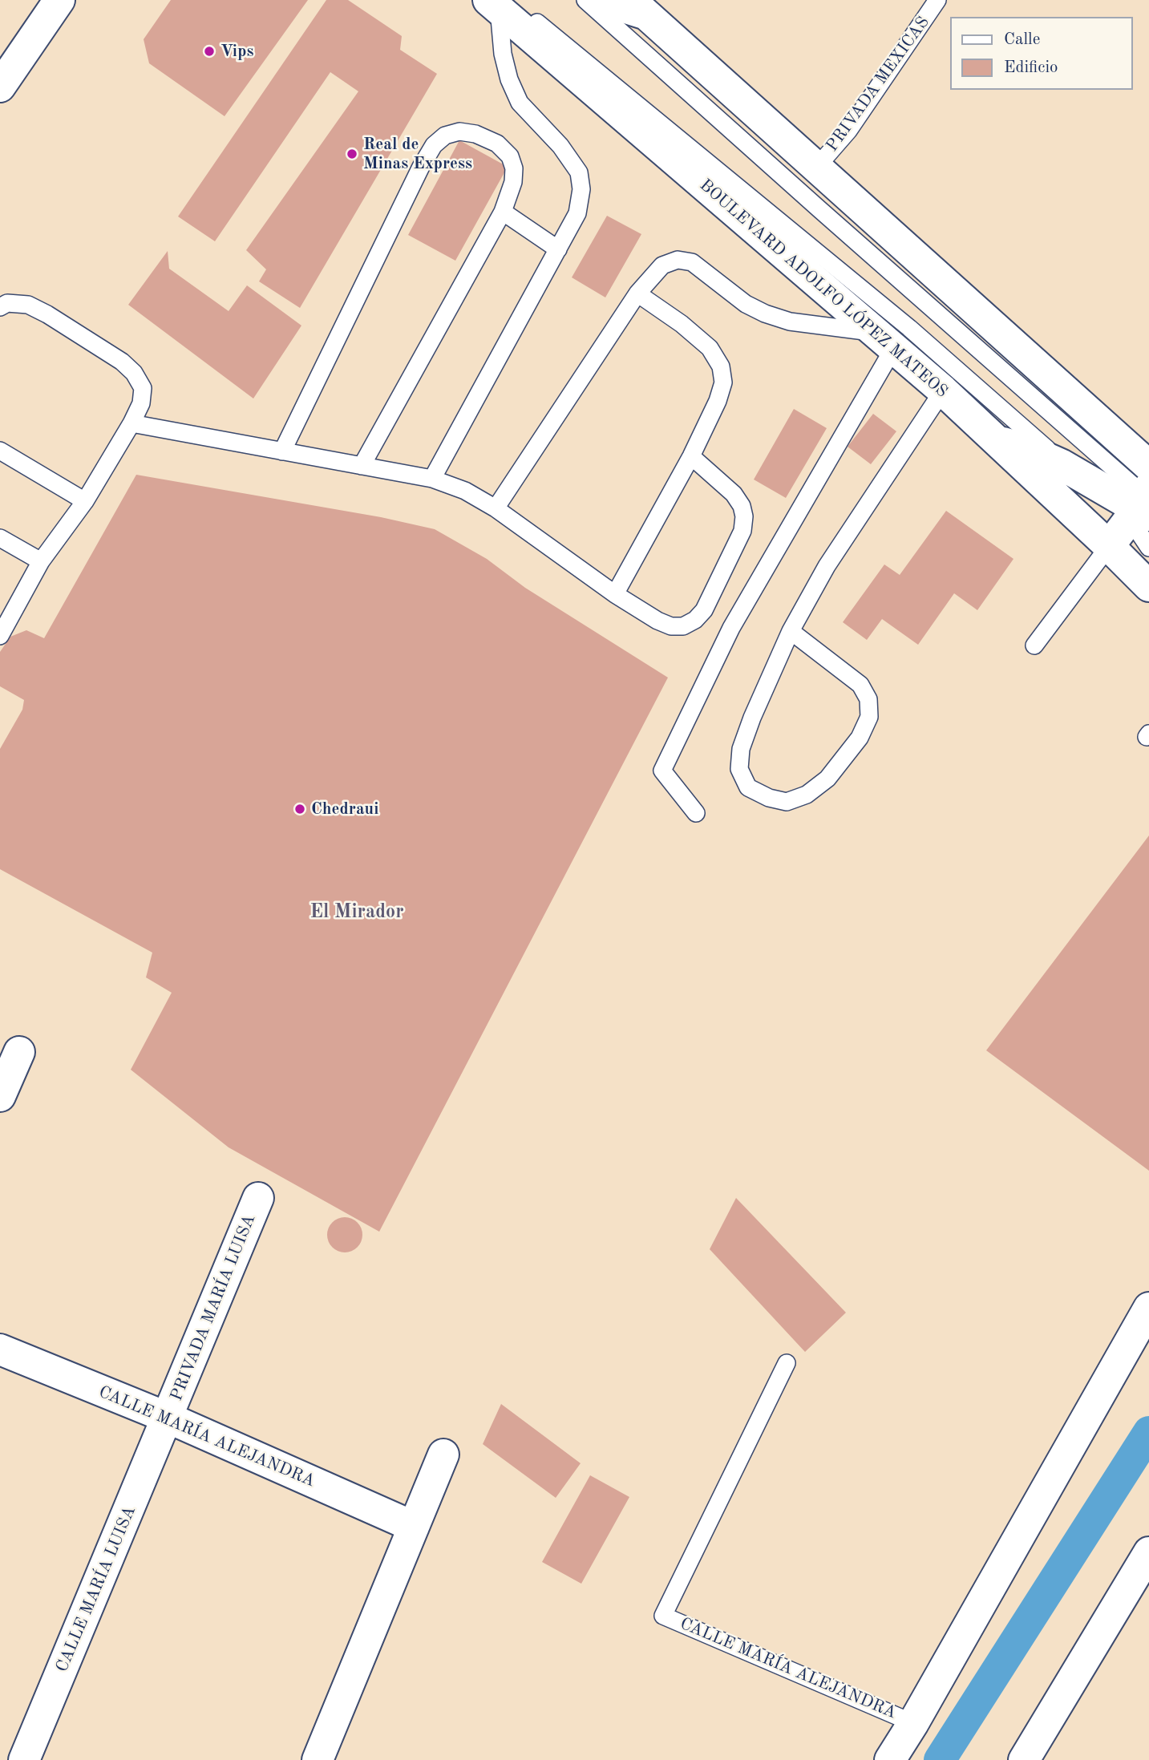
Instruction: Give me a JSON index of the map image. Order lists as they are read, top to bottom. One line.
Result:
{"streets":{"street":["BOULEVARD ADOLFO LÓPEZ MATEOS","PRIVADA MARÍA LUISA","CALLE MARÍA ALEJANDRA","CALLE MARÍA LUISA"],"lane":["PRIVADA MEXICAS"]},"crossings":[["PRIVADA MARÍA LUISA","CALLE MARÍA ALEJANDRA"],["PRIVADA MARÍA LUISA","CALLE MARÍA LUISA"],["CALLE MARÍA ALEJANDRA","CALLE MARÍA LUISA"]],"districts":["El Mirador"],"places":["Vips","Real de Minas Express","Chedraui"],"legend":["Calle","Edificio"]}
